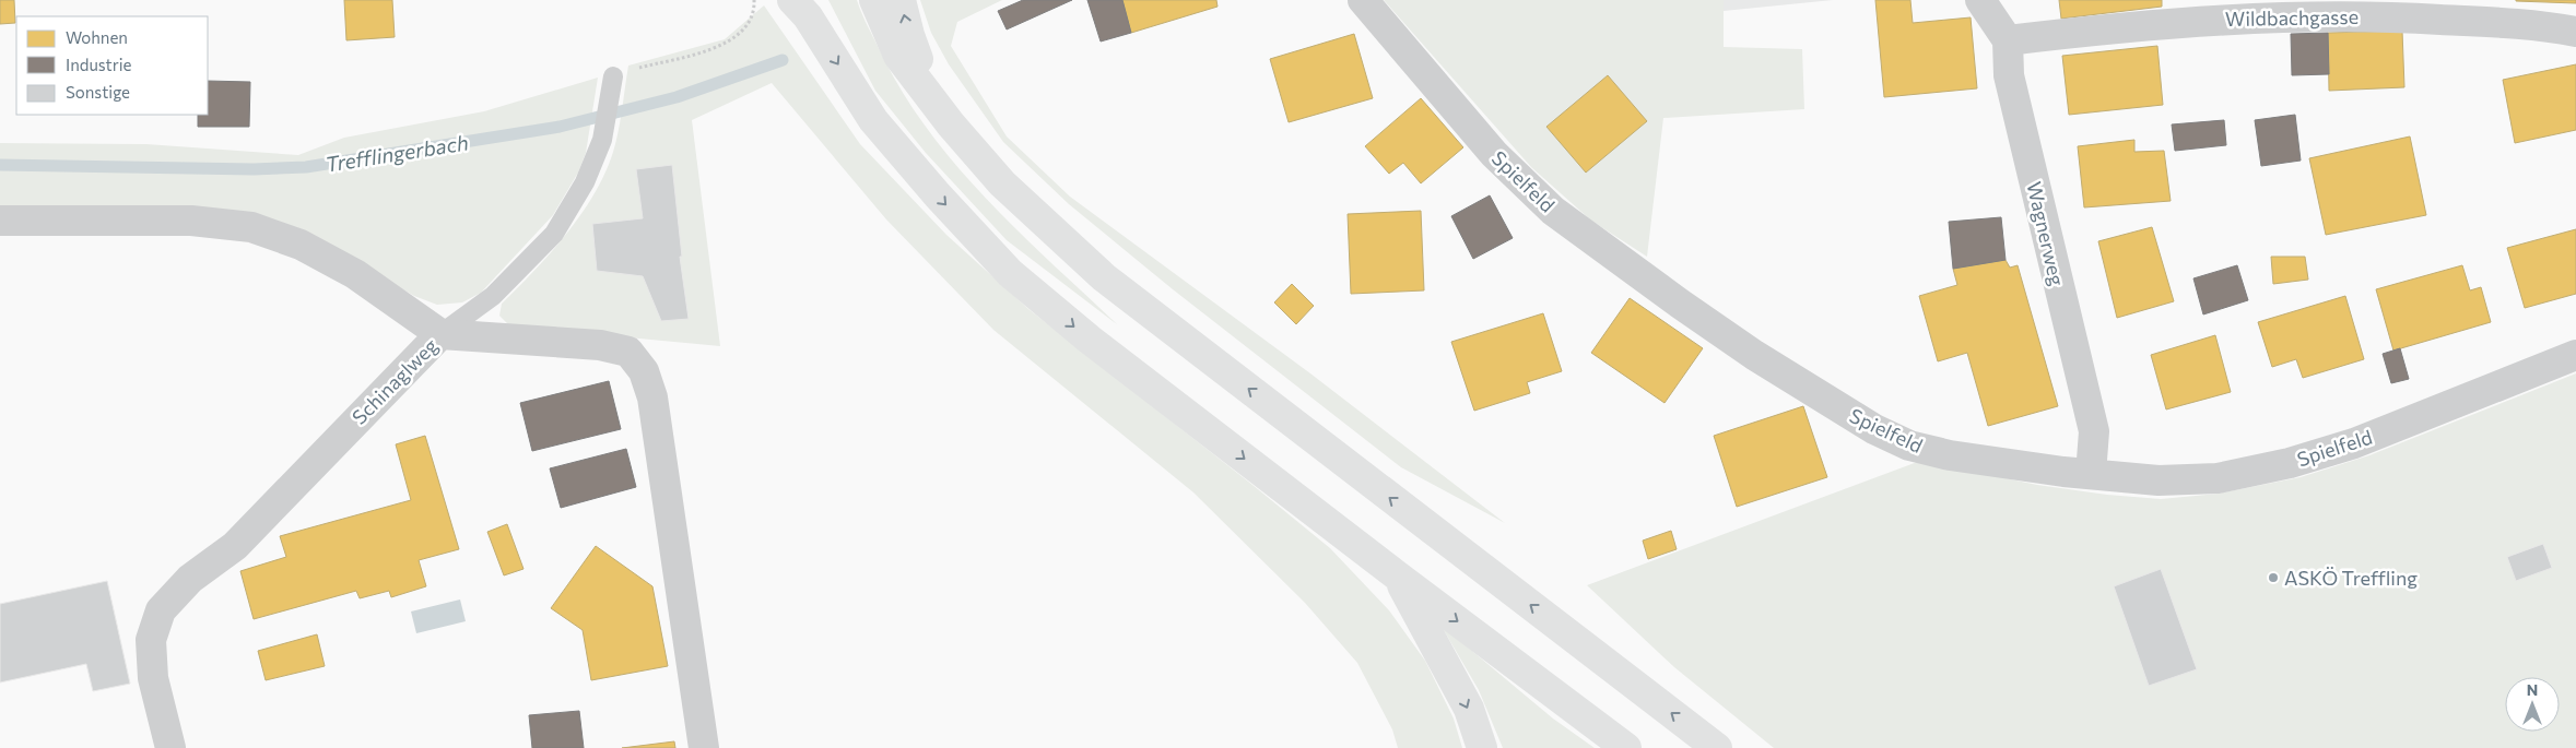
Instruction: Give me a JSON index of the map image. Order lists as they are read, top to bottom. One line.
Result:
{"streets":{"street":["Wildbachgasse","Spielfeld","Wagnerweg","Schinaglweg"]},"crossings":[["Wildbachgasse","Wagnerweg"],["Spielfeld","Wagnerweg"]],"water":["Trefflingerbach"],"places":["ASKÖ Treffling"],"legend":["Wohnen","Industrie","Sonstige"],"north":"top"}
